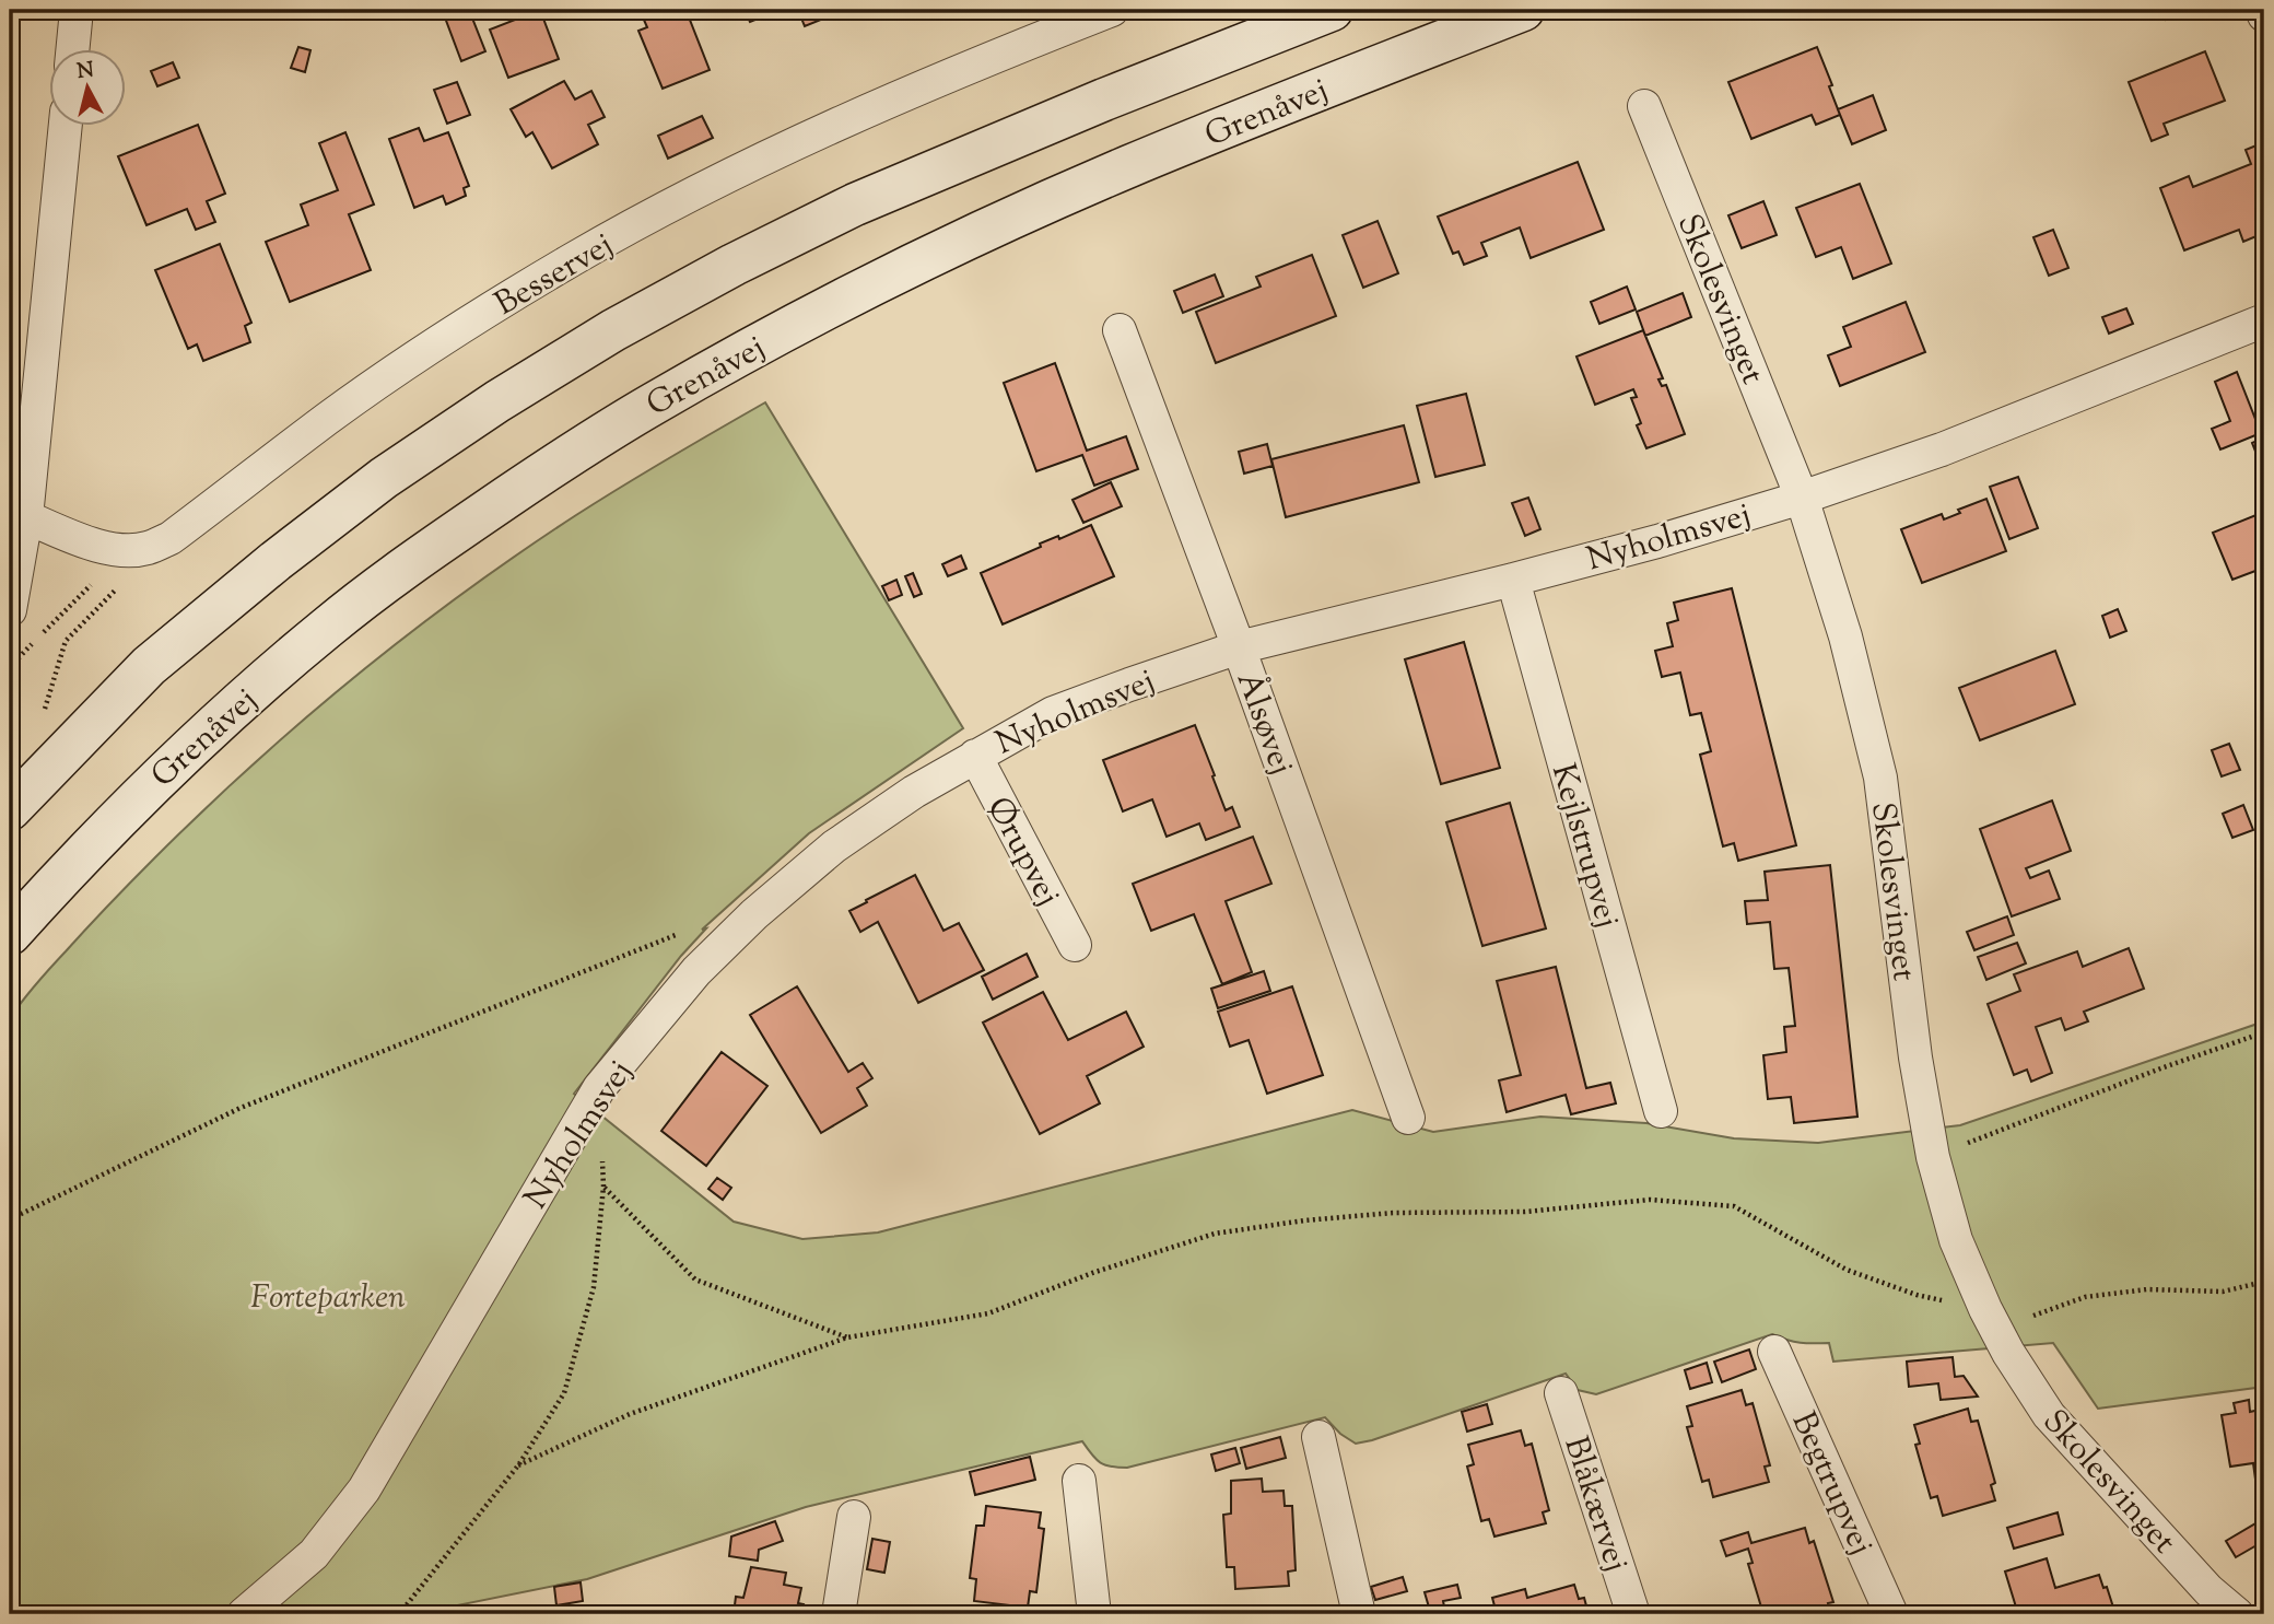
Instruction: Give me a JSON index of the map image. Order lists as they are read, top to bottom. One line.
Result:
{"streets":{"main road":["Grenåvej"],"street":["Besservej","Skolesvinget","Nyholmsvej","Ålsøvej","Kejlstrupvej","Ørupvej","Begtrupvej","Blåkærvej"]},"crossings":[["Skolesvinget","Nyholmsvej"],["Nyholmsvej","Ålsøvej"],["Nyholmsvej","Kejlstrupvej"],["Nyholmsvej","Ørupvej"]],"parks":["Forteparken"],"north":"top"}
